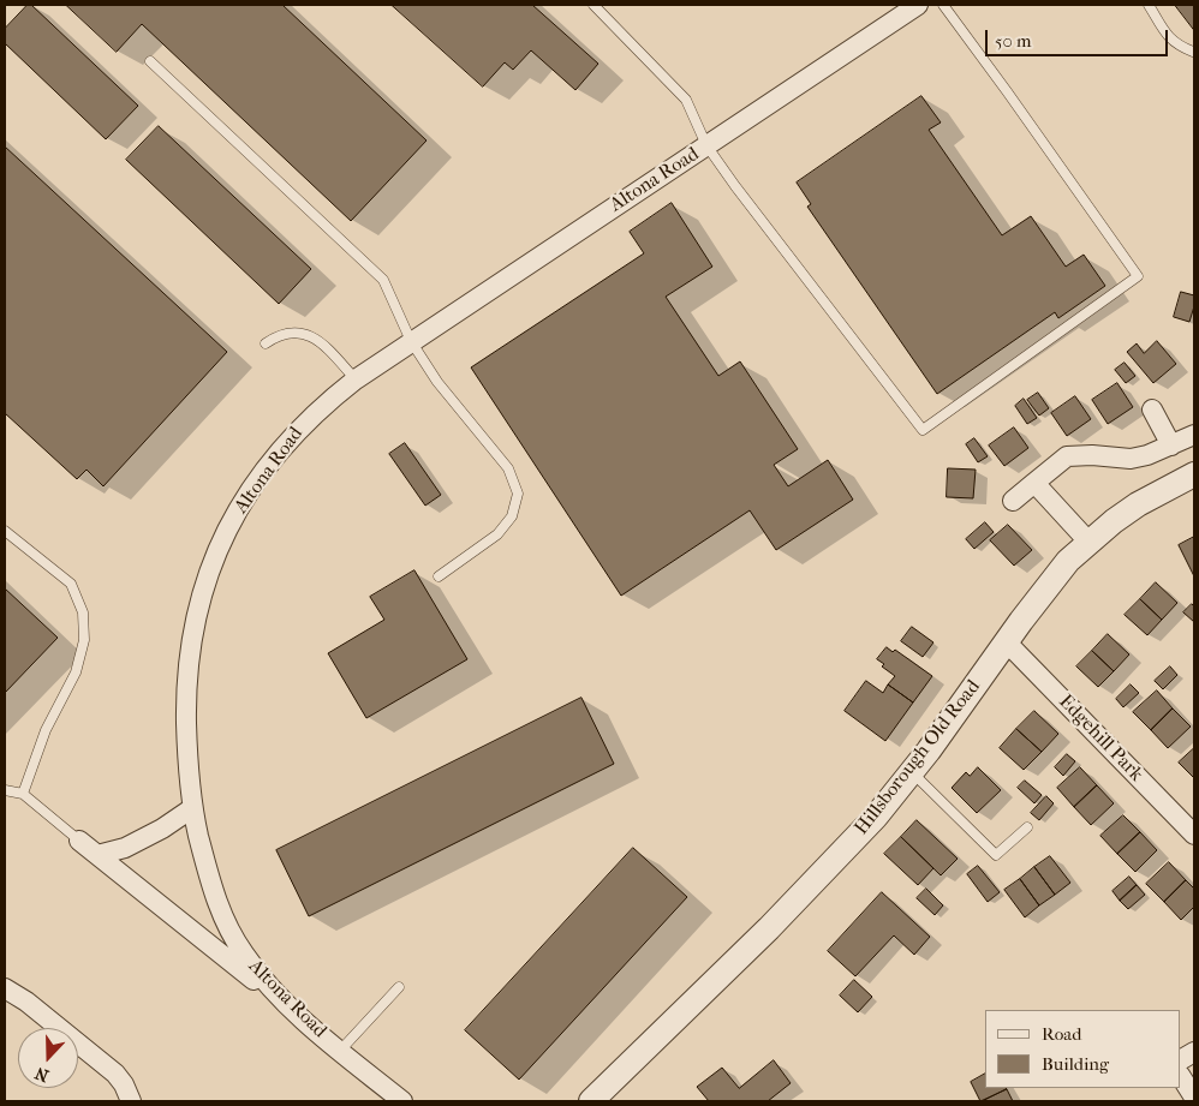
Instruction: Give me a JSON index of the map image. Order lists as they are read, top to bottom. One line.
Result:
{"streets":{"street":["Altona Road","Edgehill Park","Hillsborough Old Road"]},"crossings":[["Edgehill Park","Hillsborough Old Road"]],"legend":["Road","Building"],"scale_bar":"50 m","north":"bottom"}
